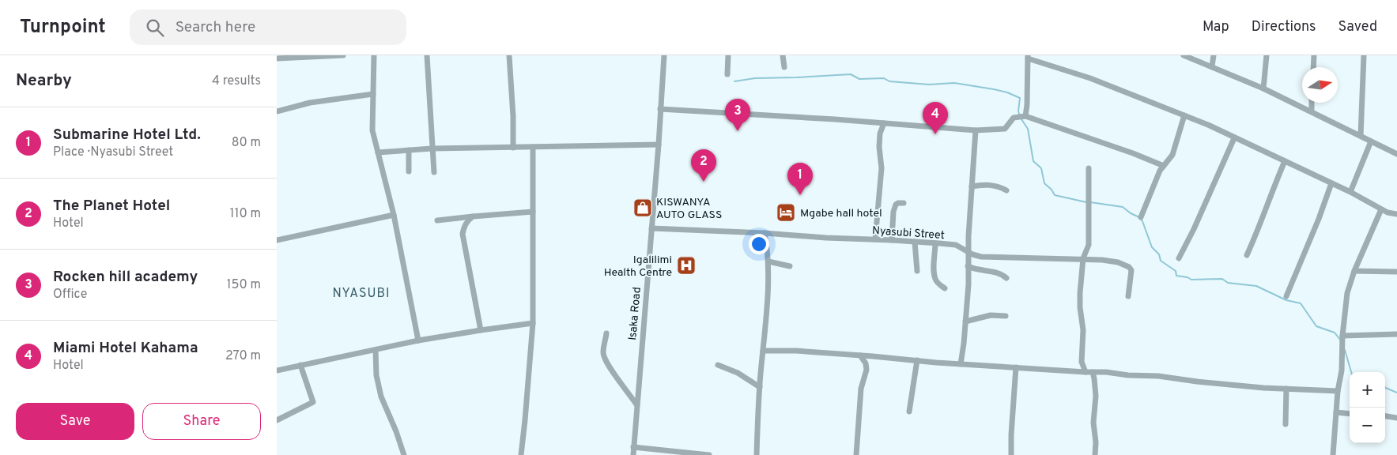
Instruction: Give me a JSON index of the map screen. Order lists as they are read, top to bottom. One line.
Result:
{"streets":{"street":["Nyasubi Street","Isaka Road"]},"crossings":[["Nyasubi Street","Isaka Road"]],"districts":["NYASUBI"],"places":{"shop":["KISWANYA AUTO GLASS"],"hotel":["Mgabe hall hotel"],"hospital":["Igalilimi Health Centre"]},"north":"right","page":{"header":"Turnpoint","search":"Search here","nav":["Map","Directions","Saved"],"heading":["Nearby","4 results"],"pins":["3","4","2","1"],"list":[{"mark":"1","name":"Submarine Hotel Ltd.","note":"Place · Nyasubi Street","value":"80 m"},{"mark":"2","name":"The Planet Hotel","note":"Hotel","value":"110 m"},{"mark":"3","name":"Rocken hill academy","note":"Office","value":"150 m"},{"mark":"4","name":"Miami Hotel Kahama","note":"Hotel","value":"270 m"}],"map_buttons":["+","−"],"buttons":["Save","Share"]}}
